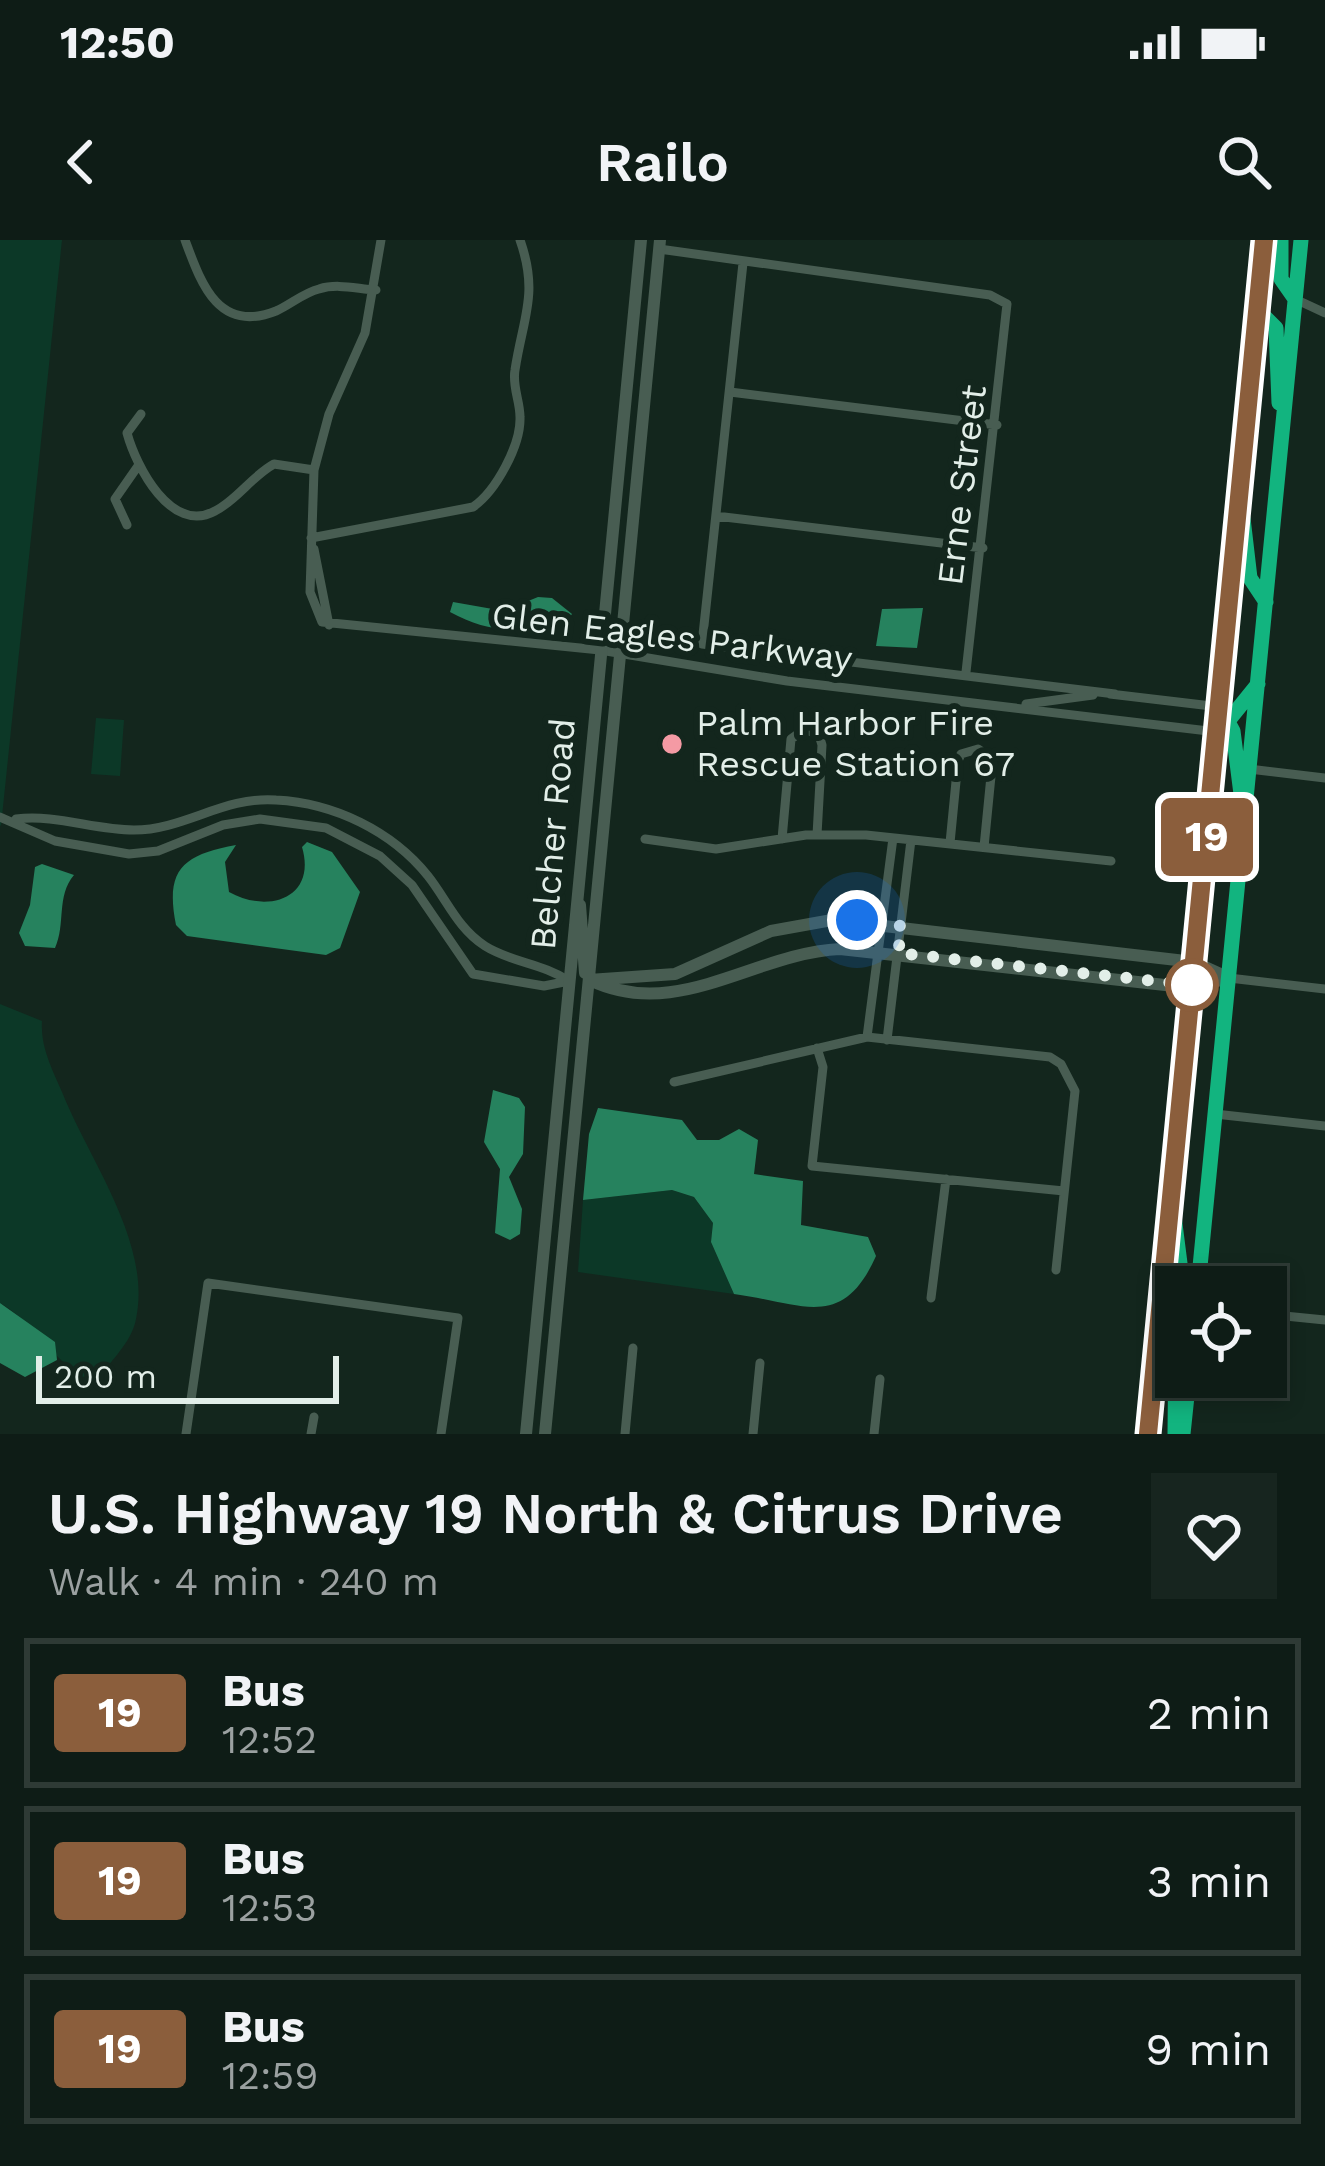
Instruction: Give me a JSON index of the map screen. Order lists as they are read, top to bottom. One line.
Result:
{"streets":{"main road":["Belcher Road"],"street":["Erne Street","Glen Eagles Parkway"]},"crossings":[["Glen Eagles Parkway","Belcher Road"]],"places":["Palm Harbor Fire Rescue Station 67"],"lines":["bus line 19"],"scale_bar":"200 m","page":{"status":"12:50","header":"Railo","on_map":"19","scale":"200 m","heading":["U.S. Highway 19 North & Citrus Drive","Walk · 4 min · 240 m"],"list":[{"mark":"19","name":"Bus","note":"12:52","value":"2 min"},{"mark":"19","name":"Bus","note":"12:53","value":"3 min"},{"mark":"19","name":"Bus","note":"12:59","value":"9 min"}]}}
